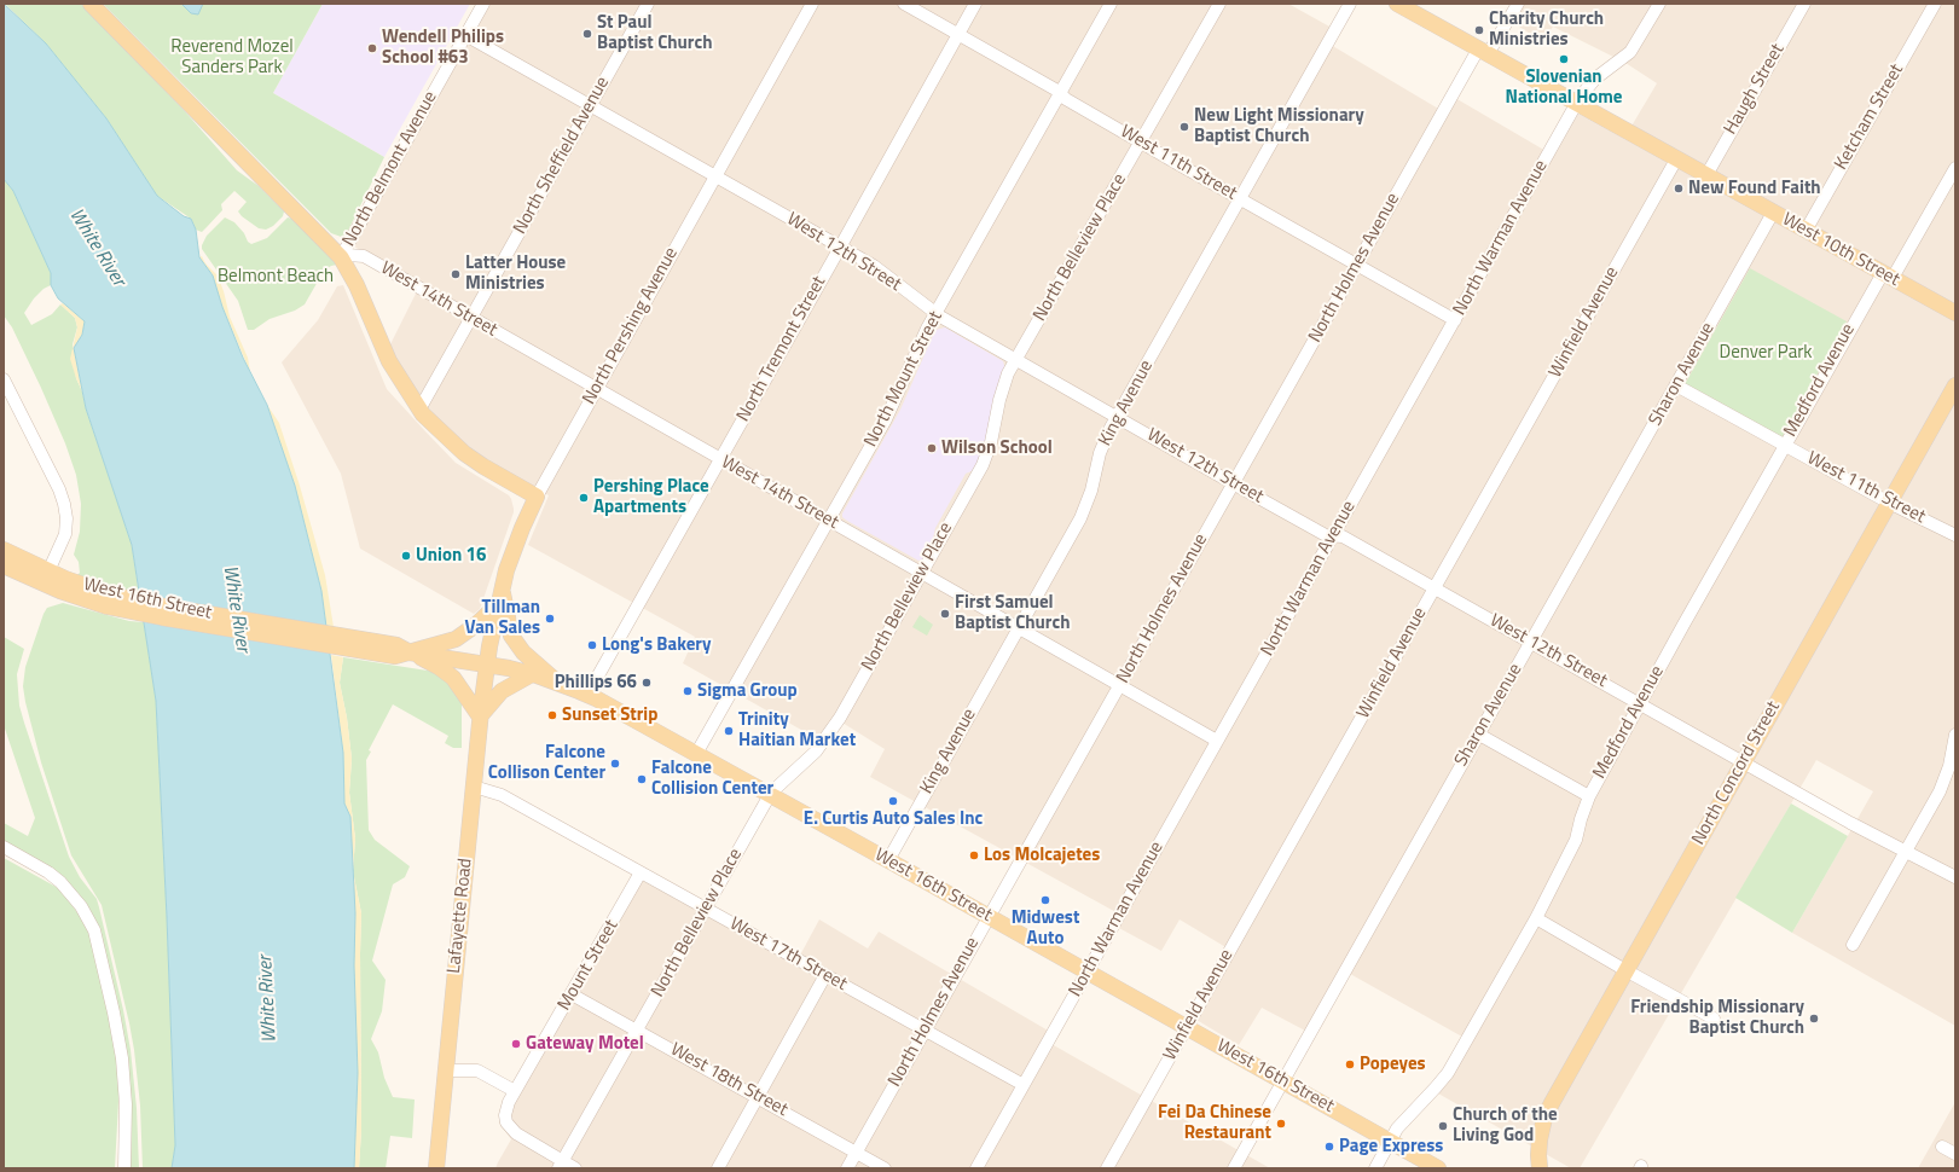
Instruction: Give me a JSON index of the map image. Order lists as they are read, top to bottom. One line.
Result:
{"streets":{"main road":["West 10th Street","North Pershing Avenue","West 16th Street","North Concord Street","Lafayette Road"],"street":["Haugh Street","Ketcham Street","North Sheffield Avenue","West 11th Street","North Belmont Avenue","North Warman Avenue","North Belleview Place","West 12th Street","North Holmes Avenue","West 14th Street","Winfield Avenue","North Tremont Street","Sharon Avenue","North Mount Street","Medford Avenue","King Avenue","West 17th Street","Mount Street","West 18th Street"]},"crossings":[["Haugh Street","West 10th Street"],["Ketcham Street","West 10th Street"],["North Sheffield Avenue","West 12th Street"],["North Sheffield Avenue","West 14th Street"],["West 11th Street","North Warman Avenue"],["West 11th Street","North Belleview Place"],["West 11th Street","North Holmes Avenue"],["West 11th Street","North Tremont Street"],["West 11th Street","Sharon Avenue"],["West 11th Street","North Mount Street"],["West 11th Street","Medford Avenue"],["West 11th Street","King Avenue"],["West 11th Street","North Concord Street"],["North Belmont Avenue","West 12th Street"],["North Belmont Avenue","West 14th Street"],["North Warman Avenue","West 10th Street"],["North Warman Avenue","West 12th Street"],["North Warman Avenue","West 14th Street"],["North Warman Avenue","West 16th Street"],["North Warman Avenue","West 17th Street"],["North Belleview Place","West 12th Street"],["North Belleview Place","West 14th Street"],["North Belleview Place","West 16th Street"],["North Belleview Place","West 17th Street"],["North Belleview Place","Mount Street"],["North Belleview Place","West 18th Street"],["West 10th Street","North Holmes Avenue"],["West 10th Street","Winfield Avenue"],["West 10th Street","Sharon Avenue"],["West 10th Street","Medford Avenue"],["West 12th Street","North Holmes Avenue"],["West 12th Street","Winfield Avenue"],["West 12th Street","North Pershing Avenue"],["West 12th Street","North Tremont Street"],["West 12th Street","Sharon Avenue"],["West 12th Street","North Mount Street"],["West 12th Street","Medford Avenue"],["West 12th Street","King Avenue"],["West 12th Street","North Concord Street"],["North Holmes Avenue","West 14th Street"],["North Holmes Avenue","West 16th Street"],["North Holmes Avenue","West 17th Street"],["North Holmes Avenue","West 18th Street"],["West 14th Street","North Pershing Avenue"],["West 14th Street","North Tremont Street"],["West 14th Street","North Mount Street"],["West 14th Street","King Avenue"],["Winfield Avenue","West 16th Street"],["North Pershing Avenue","West 16th Street"],["North Pershing Avenue","Lafayette Road"],["North Tremont Street","West 16th Street"],["Sharon Avenue","West 16th Street"],["North Mount Street","West 16th Street"],["Medford Avenue","West 16th Street"],["King Avenue","West 16th Street"],["West 16th Street","Lafayette Road"],["Lafayette Road","West 17th Street"],["West 17th Street","Mount Street"],["Mount Street","West 18th Street"]],"water":["White River"],"parks":["Reverend Mozel Sanders Park","Belmont Beach","Denver Park"],"places":["Charity Church Ministries","St Paul Baptist Church","Wendell Philips School #63","Slovenian National Home","New Light Missionary Baptist Church","New Found Faith","Latter House Ministries","Wilson School","Pershing Place Apartments","Union 16","First Samuel Baptist Church","Tillman Van Sales","Long's Bakery","Phillips 66","Sigma Group","Sunset Strip","Trinity Haitian Market","Falcone Collison Center","Falcone Collision Center","E. Curtis Auto Sales Inc","Los Molcajetes","Midwest Auto","Friendship Missionary Baptist Church","Gateway Motel","Popeyes","Fei Da Chinese Restaurant","Church of the Living God","Page Express"]}
